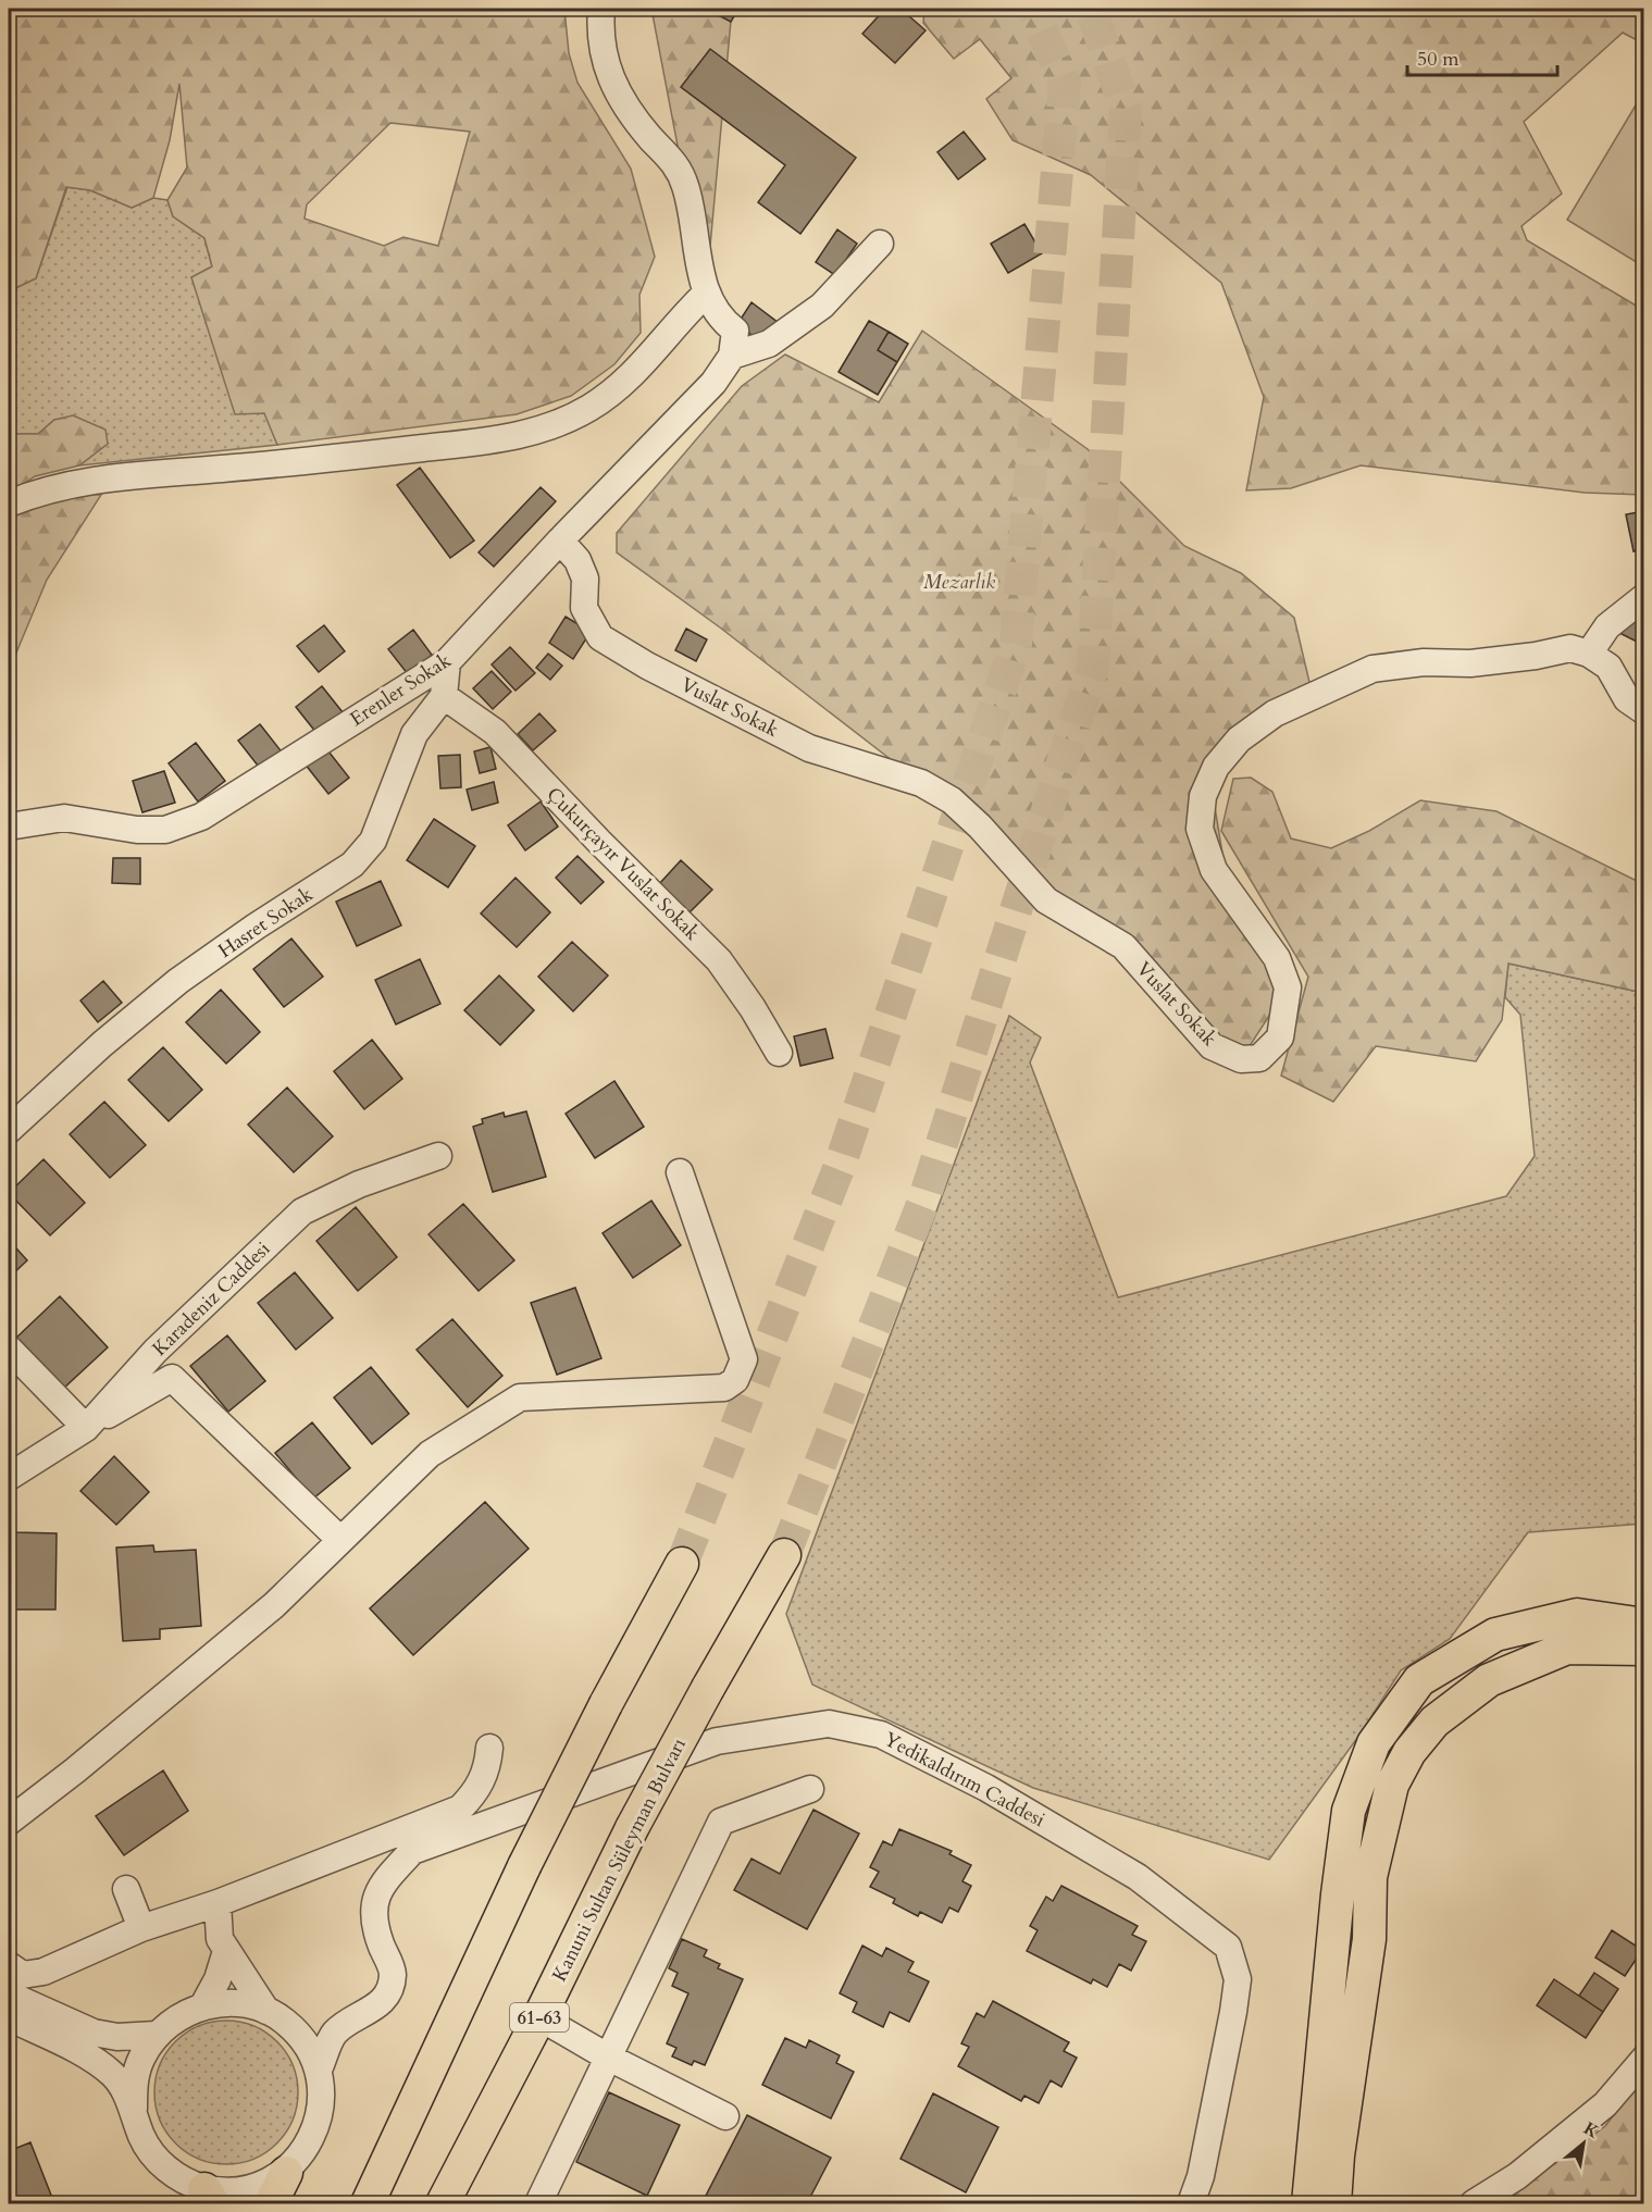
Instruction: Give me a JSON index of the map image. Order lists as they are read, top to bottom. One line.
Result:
{"streets":{"main road":["Kanuni Sultan Süleyman Bulvarı","61-63"],"street":["Erenler Sokak","Vuslat Sokak","Çukurçayır Vuslat Sokak","Hasret Sokak","Karadeniz Caddesi","Yedikaldırım Caddesi"]},"crossings":[["Erenler Sokak","Vuslat Sokak"],["Çukurçayır Vuslat Sokak","Hasret Sokak"]],"parks":["Mezarlık"],"scale_bar":"50 m","north":"top right"}
